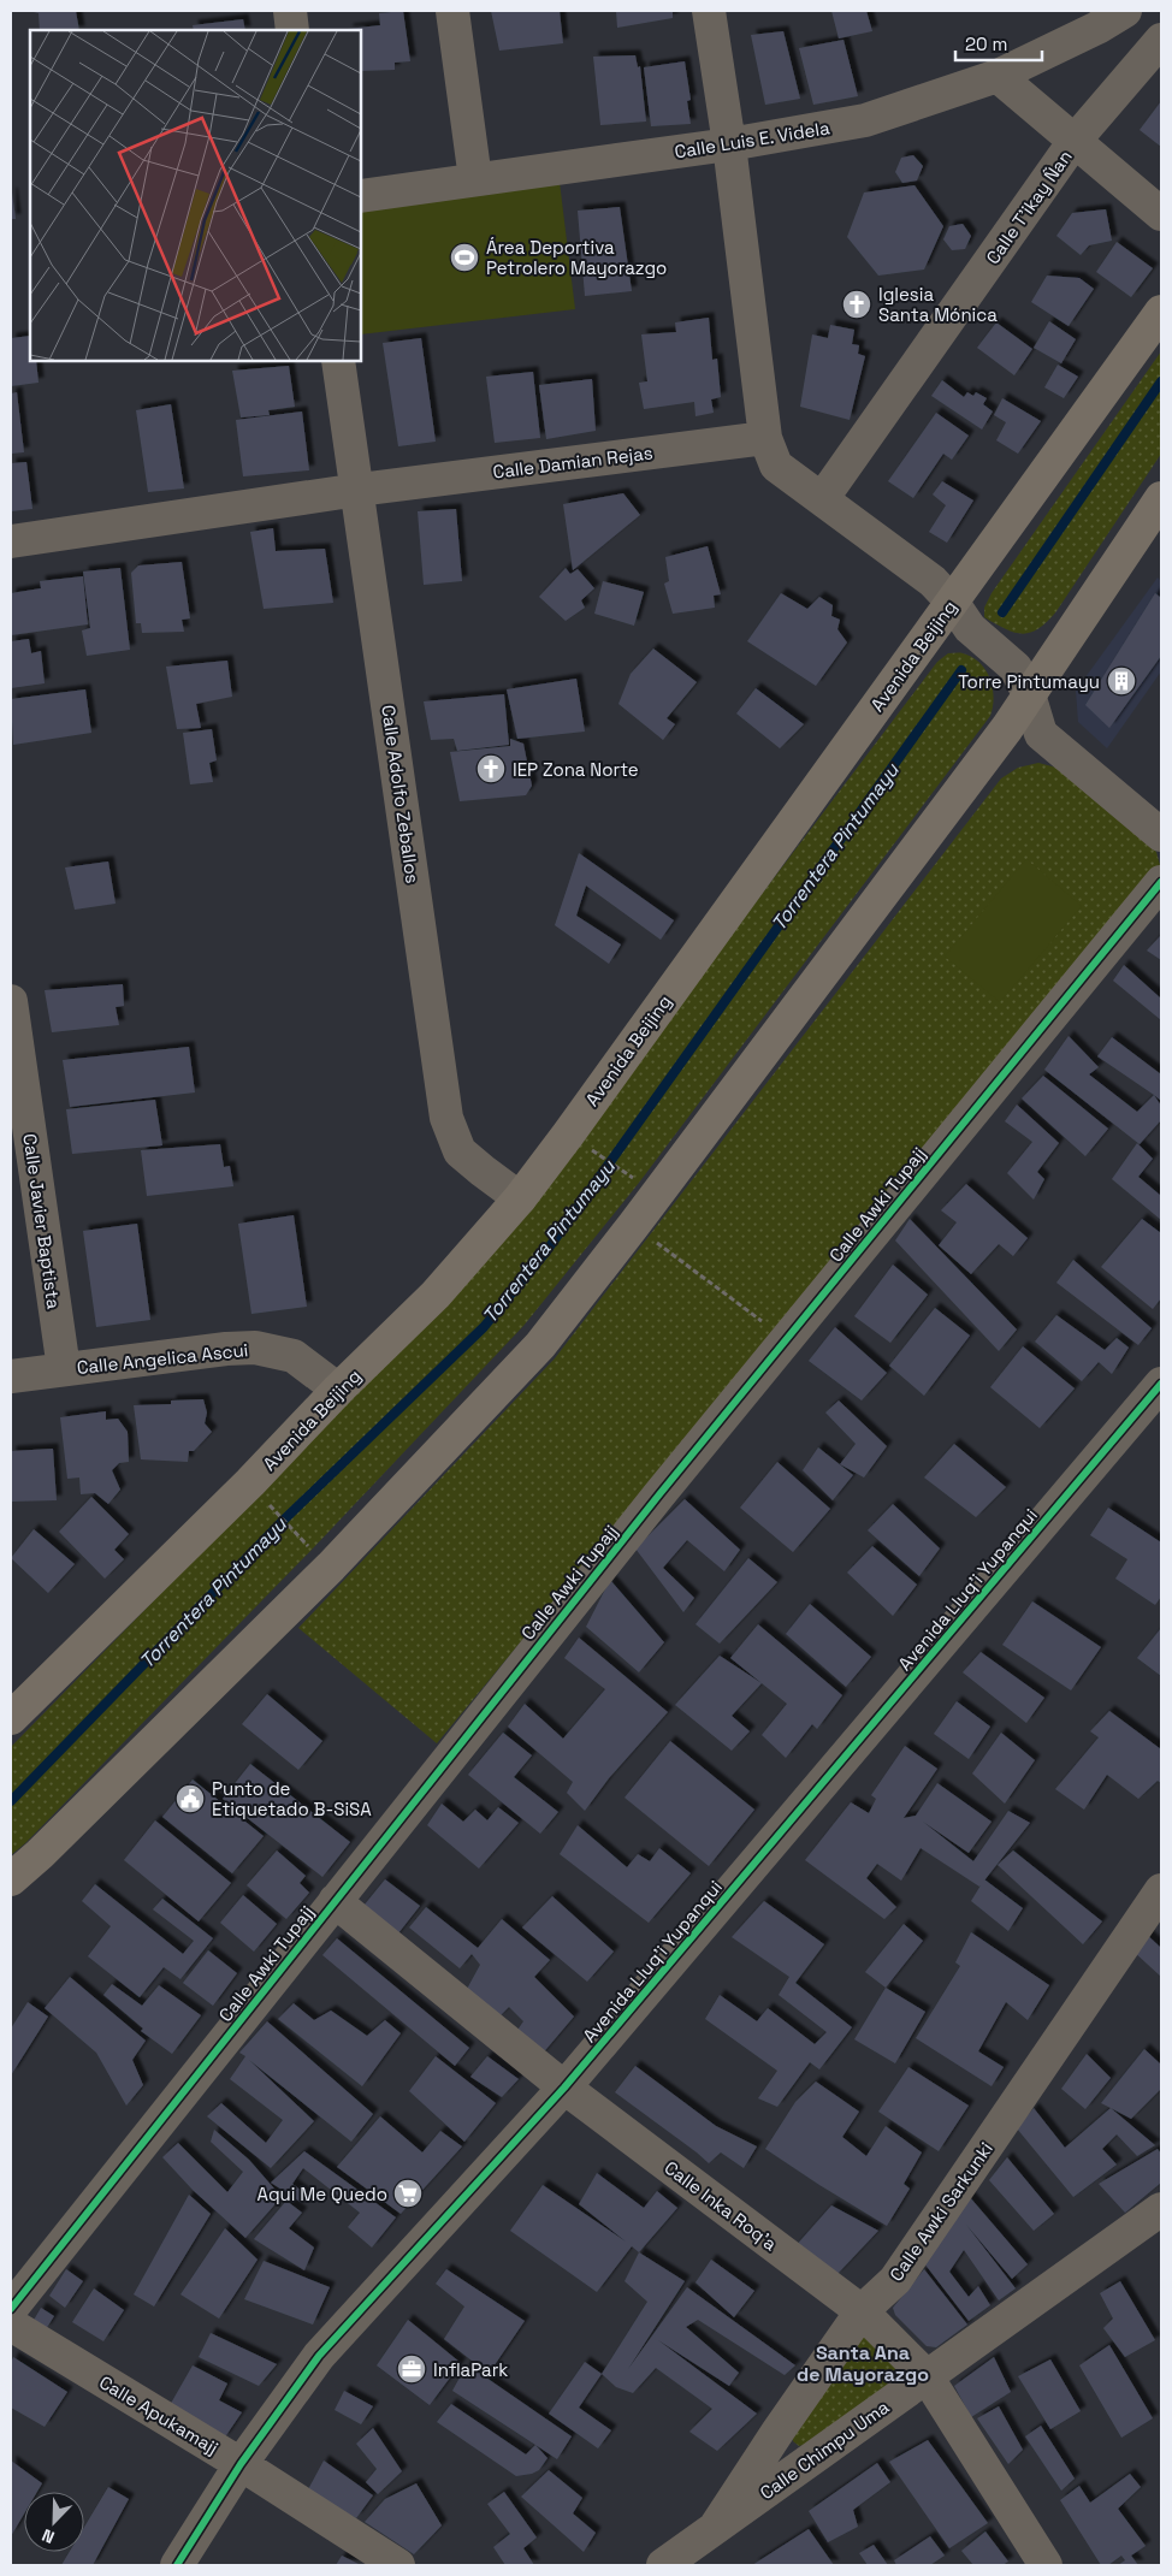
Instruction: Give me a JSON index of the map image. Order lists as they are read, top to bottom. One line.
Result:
{"streets":{"main road":["Avenida Beijing"],"street":["Calle Luis E. Videla","Calle T'ikay Ñan","Calle Damian Rejas","Calle Adolfo Zeballos","Calle Awki Tupajj","Calle Javier Baptista","Calle Angelica Ascui","Avenida Lluq'i Yupanqui","Calle Inka Roq'a","Calle Awki Sarkunki","Calle Apukamajj","Calle Chimpu Uma"]},"crossings":[["Calle Damian Rejas","Calle Adolfo Zeballos"],["Avenida Beijing","Calle Adolfo Zeballos"],["Avenida Beijing","Calle Angelica Ascui"],["Calle Awki Tupajj","Calle Inka Roq'a"],["Calle Javier Baptista","Calle Angelica Ascui"],["Avenida Lluq'i Yupanqui","Calle Inka Roq'a"],["Avenida Lluq'i Yupanqui","Calle Apukamajj"],["Calle Inka Roq'a","Calle Awki Sarkunki"],["Calle Inka Roq'a","Calle Chimpu Uma"],["Calle Awki Sarkunki","Calle Chimpu Uma"]],"districts":["Santa Ana de Mayorazgo"],"water":["Torrentera Pintumayu"],"places":{"sports":["Área Deportiva Petrolero Mayorazgo"],"church":["Iglesia Santa Mónica","IEP Zona Norte"],"building":["Torre Pintumayu"],"public building":["Punto de Etiquetado B-SiSA"],"supermarket":["Aqui Me Quedo"],"office":["InflaPark"]},"scale_bar":"20 m","north":"bottom left"}
